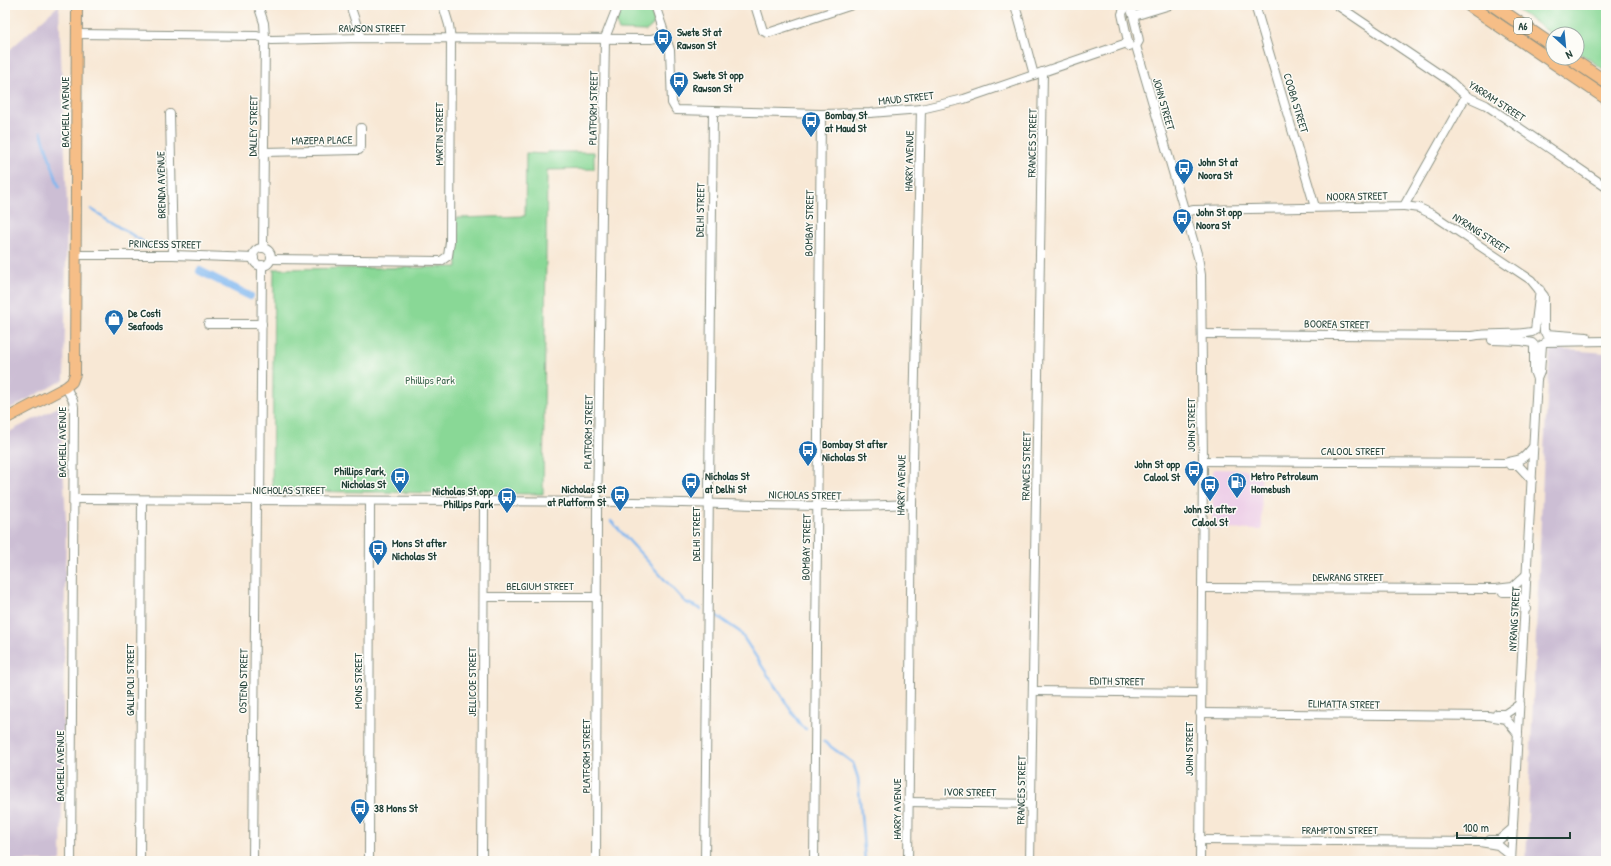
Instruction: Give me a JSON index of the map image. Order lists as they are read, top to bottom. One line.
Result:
{"streets":{"highway":["A6"],"main road":["BACHELL AVENUE"],"street":["RAWSON STREET","MAUD STREET","YARRAM STREET","COOBA STREET","JOHN STREET","PLATFORM STREET","DALLEY STREET","MARTIN STREET","MAZEPA PLACE","FRANCES STREET","HARRY AVENUE","BRENDA AVENUE","NOORA STREET","DELHI STREET","BOMBAY STREET","NYRANG STREET","PRINCESS STREET","BOOREA STREET","CALOOL STREET","NICHOLAS STREET","DEWRANG STREET","BELGIUM STREET","GALLIPOLI STREET","OSTEND STREET","MONS STREET","EDITH STREET","JELLICOE STREET","ELIMATTA STREET","IVOR STREET","FRAMPTON STREET"]},"crossings":[["RAWSON STREET","MAUD STREET"],["RAWSON STREET","PLATFORM STREET"],["RAWSON STREET","BACHELL AVENUE"],["RAWSON STREET","DALLEY STREET"],["RAWSON STREET","MARTIN STREET"],["MAUD STREET","FRANCES STREET"],["MAUD STREET","HARRY AVENUE"],["MAUD STREET","DELHI STREET"],["MAUD STREET","BOMBAY STREET"],["COOBA STREET","NOORA STREET"],["JOHN STREET","NOORA STREET"],["JOHN STREET","BOOREA STREET"],["JOHN STREET","CALOOL STREET"],["JOHN STREET","DEWRANG STREET"],["JOHN STREET","EDITH STREET"],["JOHN STREET","ELIMATTA STREET"],["JOHN STREET","FRAMPTON STREET"],["PLATFORM STREET","NICHOLAS STREET"],["PLATFORM STREET","BELGIUM STREET"],["BACHELL AVENUE","PRINCESS STREET"],["BACHELL AVENUE","NICHOLAS STREET"],["DALLEY STREET","MARTIN STREET"],["DALLEY STREET","MAZEPA PLACE"],["DALLEY STREET","PRINCESS STREET"],["MARTIN STREET","PRINCESS STREET"],["FRANCES STREET","EDITH STREET"],["FRANCES STREET","IVOR STREET"],["HARRY AVENUE","NICHOLAS STREET"],["HARRY AVENUE","IVOR STREET"],["BRENDA AVENUE","PRINCESS STREET"],["NOORA STREET","NYRANG STREET"],["DELHI STREET","NICHOLAS STREET"],["BOMBAY STREET","NICHOLAS STREET"],["NYRANG STREET","BOOREA STREET"],["NYRANG STREET","CALOOL STREET"],["NYRANG STREET","DEWRANG STREET"],["NYRANG STREET","ELIMATTA STREET"],["NYRANG STREET","FRAMPTON STREET"],["NICHOLAS STREET","GALLIPOLI STREET"],["NICHOLAS STREET","OSTEND STREET"],["NICHOLAS STREET","MONS STREET"],["NICHOLAS STREET","JELLICOE STREET"],["BELGIUM STREET","JELLICOE STREET"]],"parks":["Phillips Park"],"places":{"bus stop":["Swete St at Rawson St","Swete St opp Rawson St","Bombay St at Maud St","John St at Noora St","John St opp Noora St","Bombay St after Nicholas St","John St opp Calool St","Phillips Park, Nicholas St","Nicholas St at Delhi St","John St after Calool St","Nicholas St at Platform St","Nicholas St opp Phillips Park","Mons St after Nicholas St","38 Mons St"],"shop":["De Costi Seafoods"],"fuel station":["Metro Petroleum Homebush"]},"scale_bar":"100 m","north":"bottom right"}
